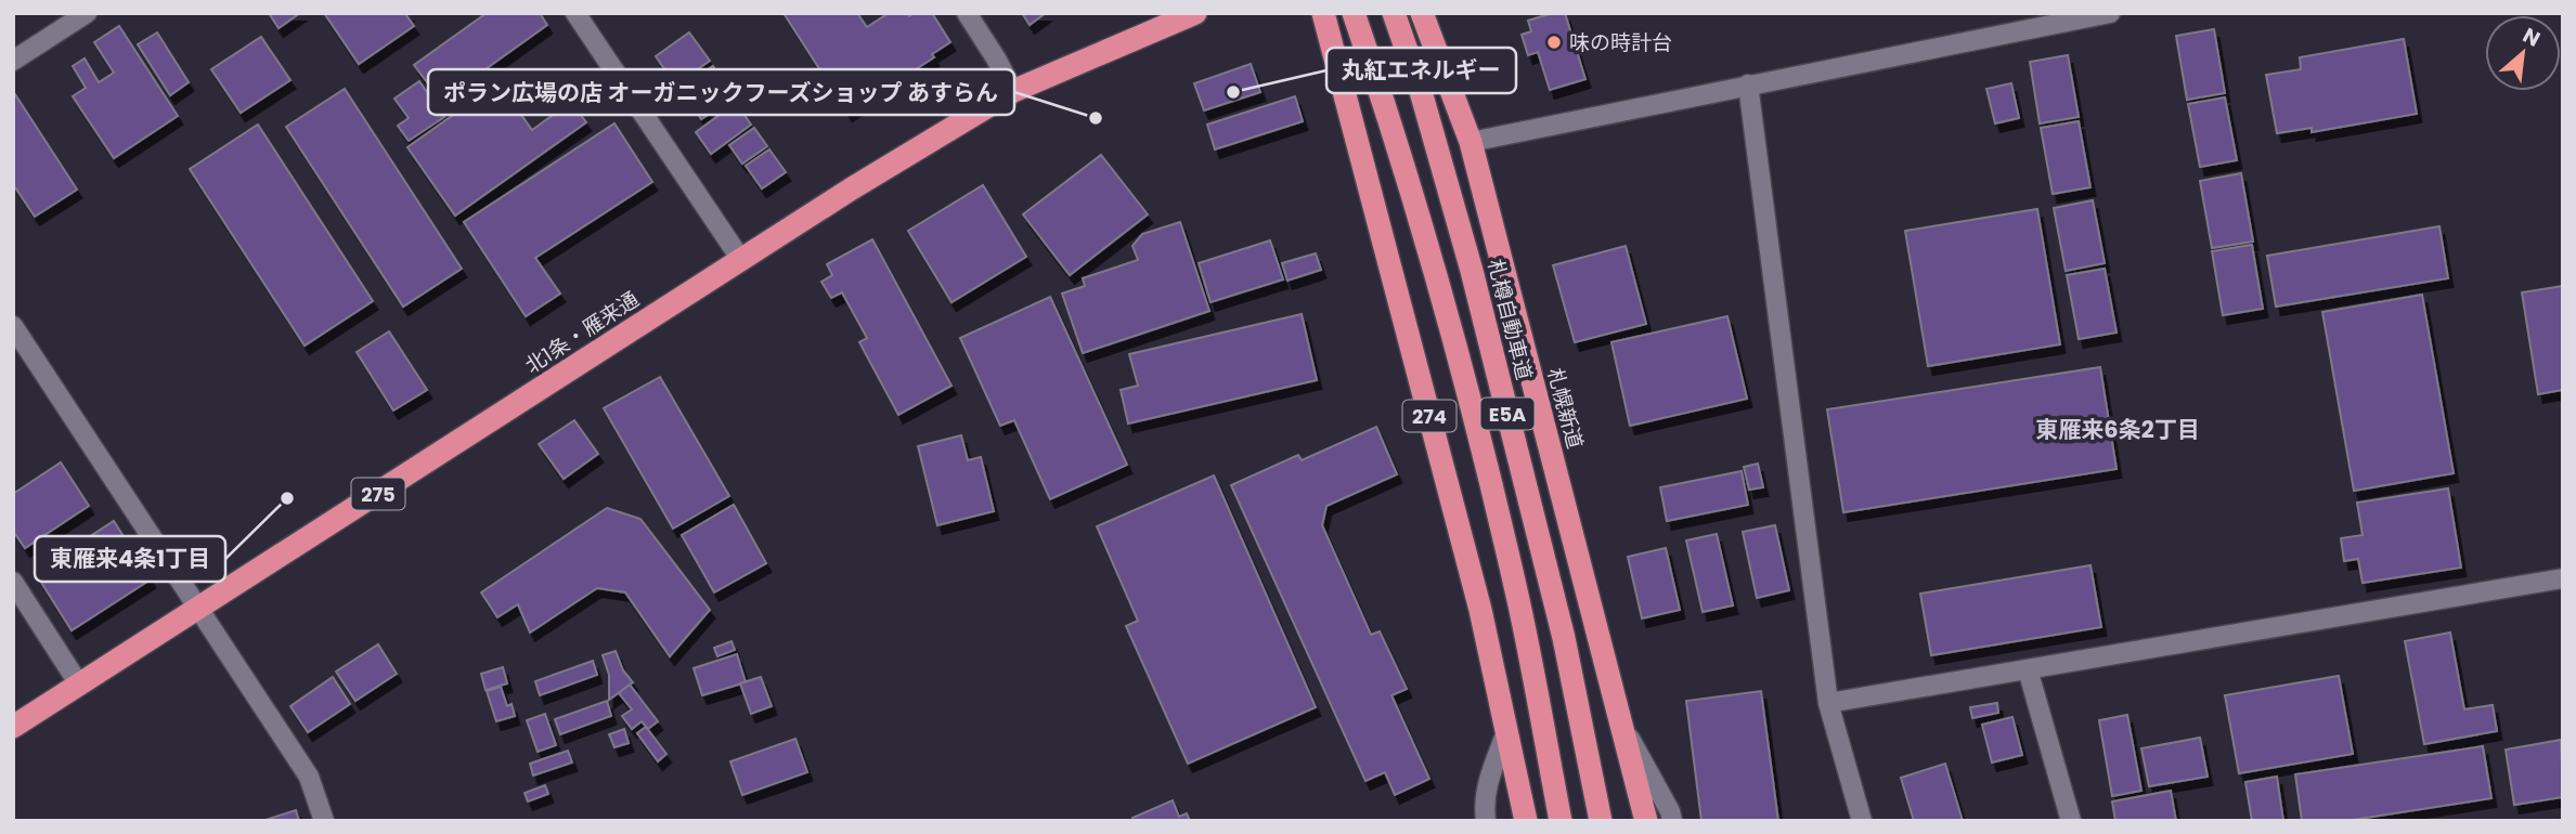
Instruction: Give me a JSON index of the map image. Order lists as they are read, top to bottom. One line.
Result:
{"streets":{"highway":["札樽自動車道","北1条・雁来通","札幌新道","E5A","274","275"]},"districts":["東雁来6条2丁目"],"places":["味の時計台","丸紅エネルギー","ポラン広場の店 オーガニックフーズショップ あすらん","東雁来4条1丁目"],"north":"top right"}
